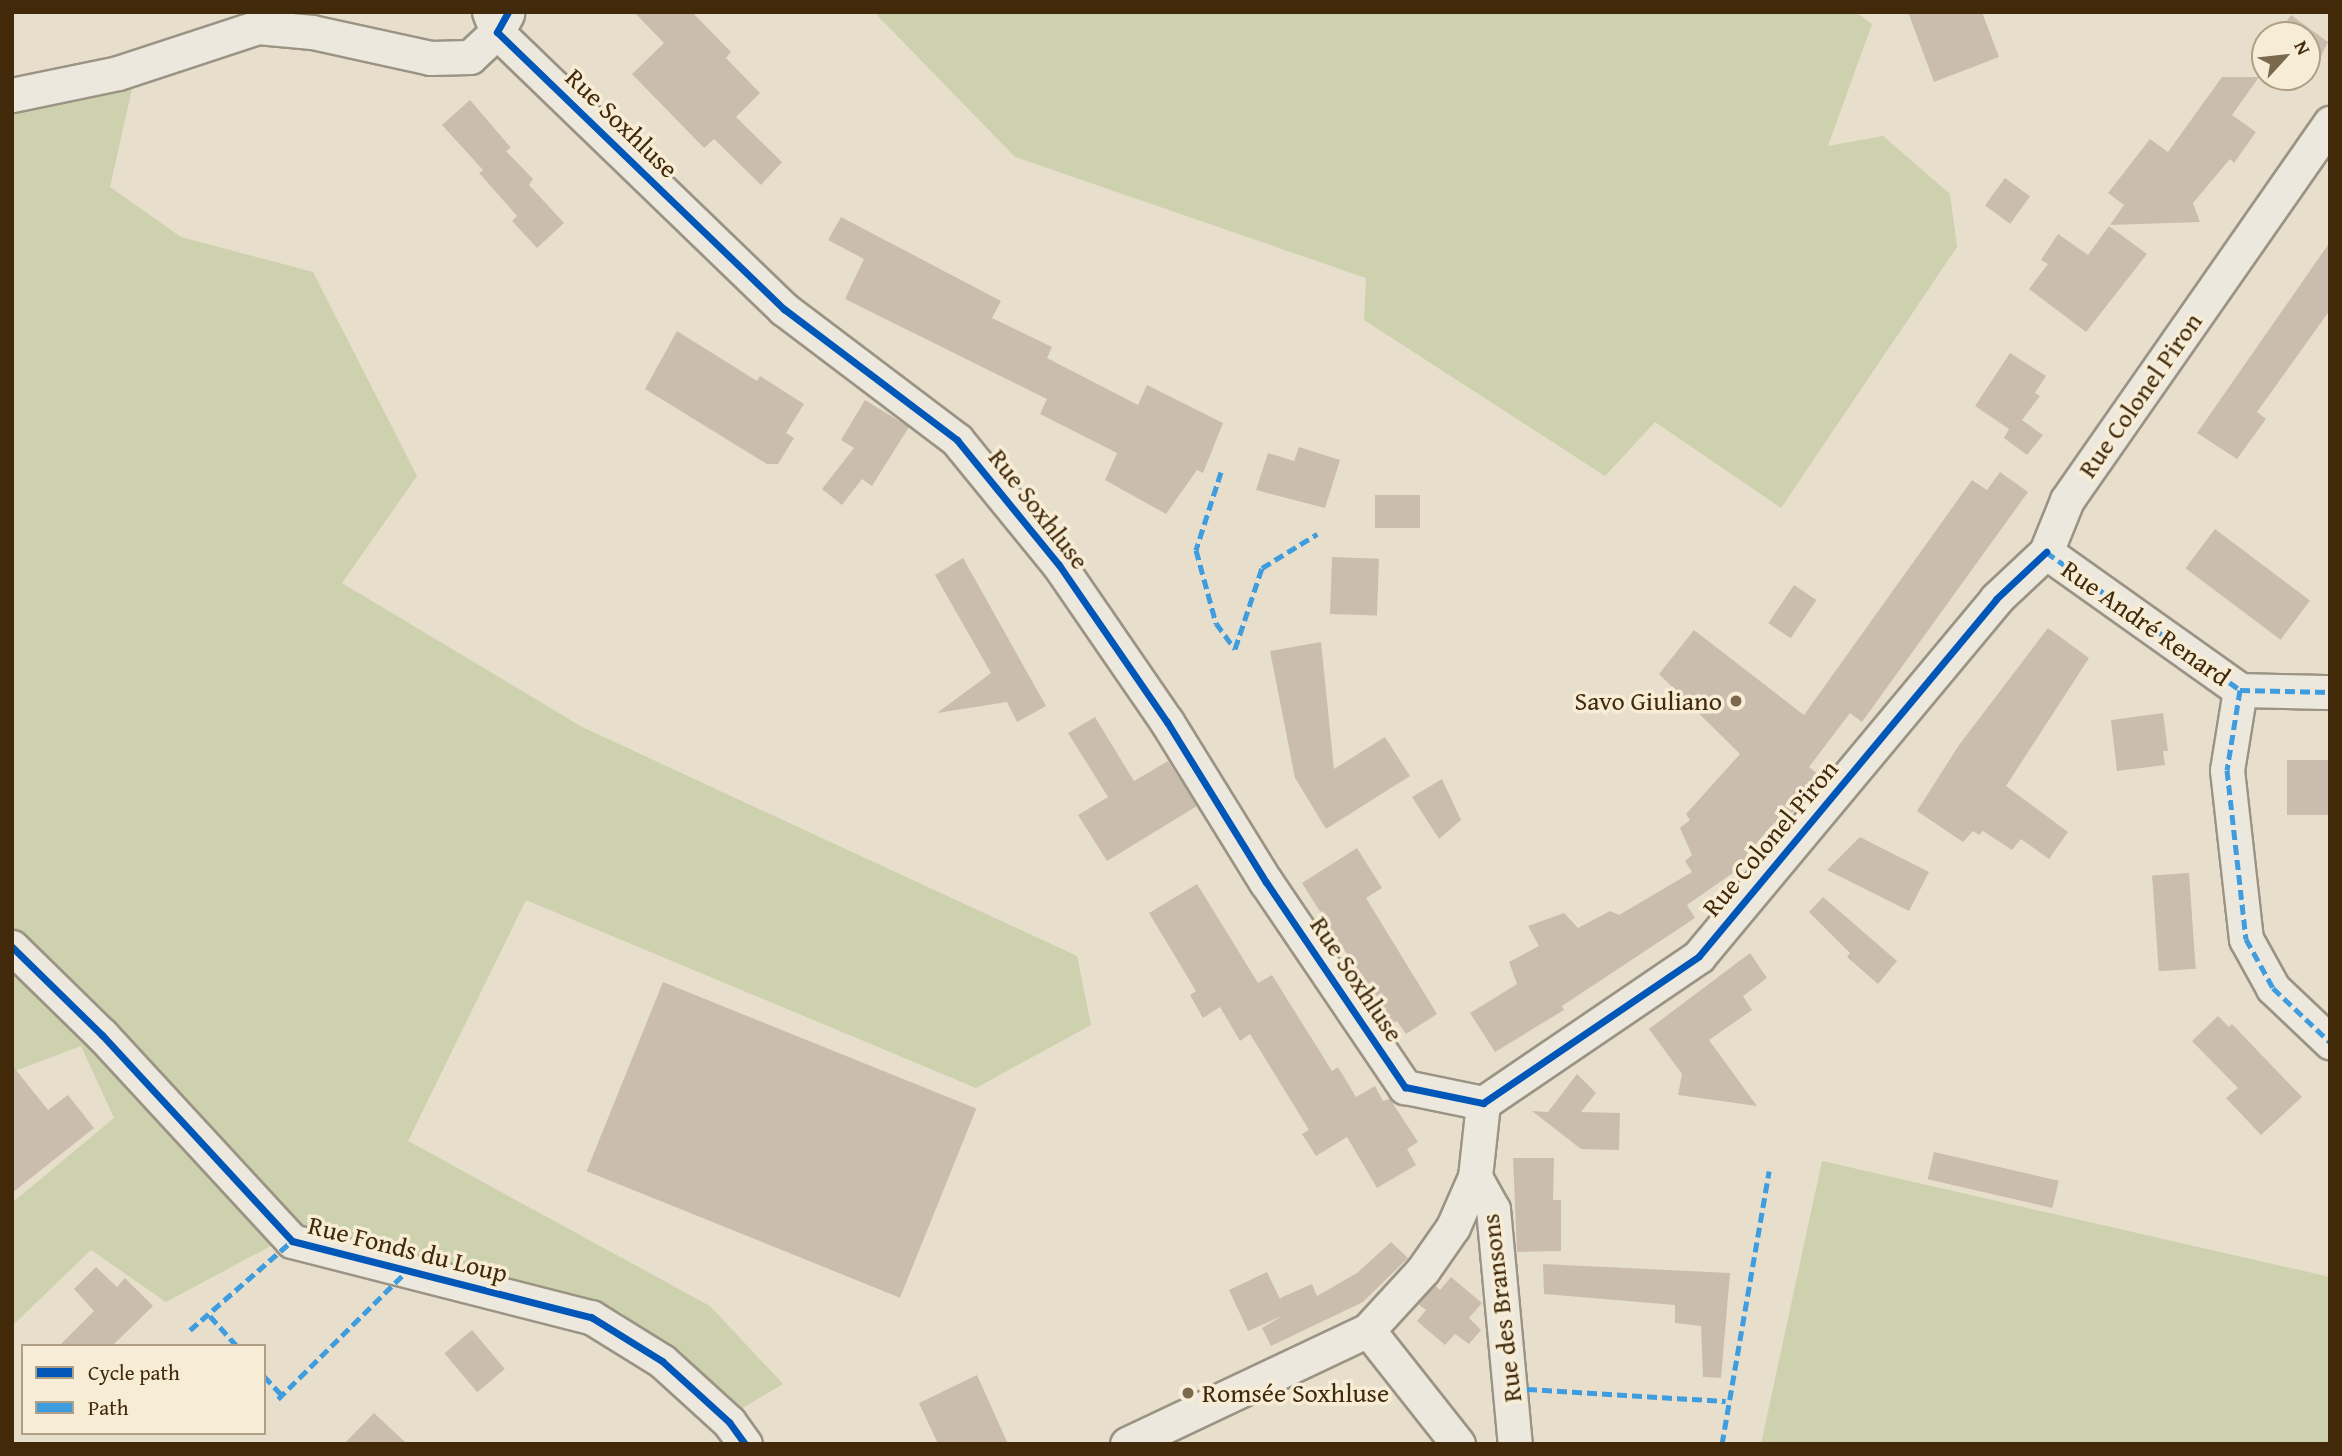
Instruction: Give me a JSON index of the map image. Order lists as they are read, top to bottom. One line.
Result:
{"streets":{"street":["Rue Soxhluse","Rue Colonel Piron","Rue André Renard","Rue Fonds du Loup","Rue des Bransons"]},"crossings":[["Rue Soxhluse","Rue Colonel Piron"],["Rue Colonel Piron","Rue André Renard"]],"places":["Savo Giuliano","Romsée Soxhluse"],"legend":["Cycle path","Path"],"north":"top right"}
